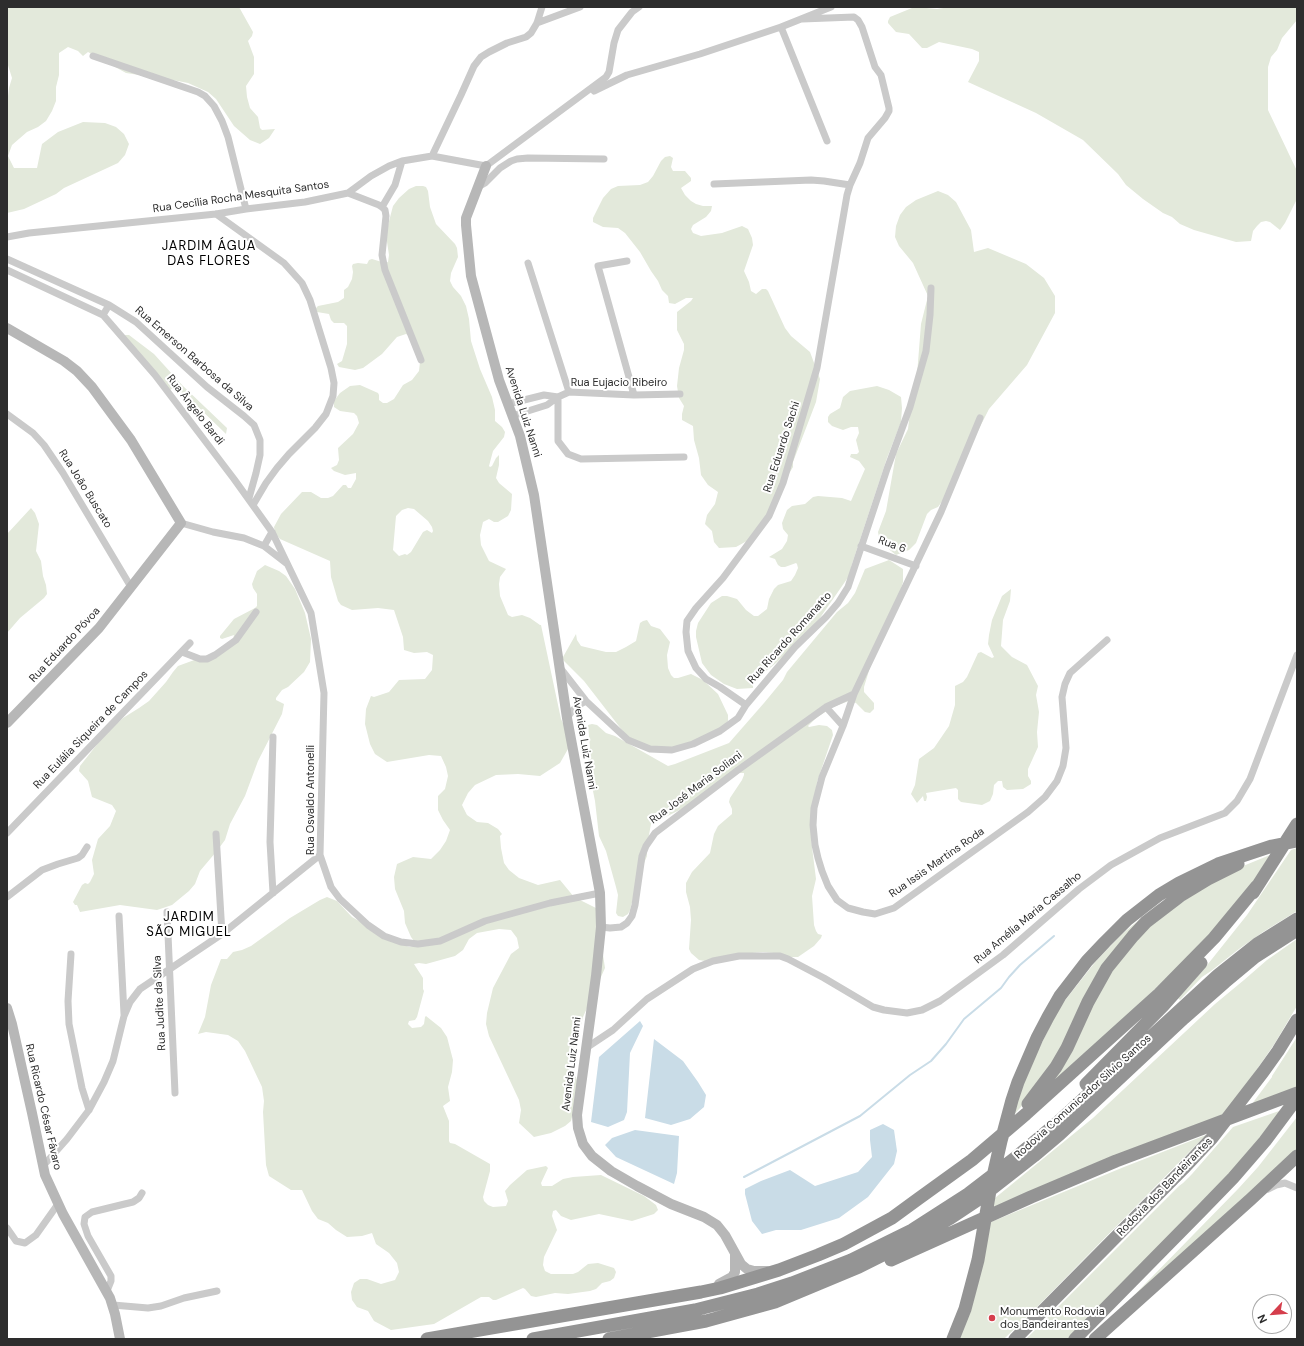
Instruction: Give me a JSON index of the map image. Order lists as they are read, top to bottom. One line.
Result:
{"streets":{"highway":["Rodovia Comunicador Silvio Santos","Rodovia dos Bandeirantes"],"street":["Rua Cecília Rocha Mesquita Santos","Rua Emerson Barbosa da Silva","Rua Eujacio Ribeiro","Rua Ângelo Bardi","Avenida Luiz Nanni","Rua Eduardo Sachi","Rua João Buscato","Rua 6","Rua Ricardo Romanatto","Rua Eduardo Póvoa","Rua Eulália Siqueira de Campos","Rua José Maria Soliani","Rua Osvaldo Antonelli","Rua Issis Martins Roda","Rua Amélia Maria Cassalho","Rua Judite da Silva","Rua Ricardo César Fávaro"]},"crossings":[["Rua Cecília Rocha Mesquita Santos","Avenida Luiz Nanni"],["Rua Emerson Barbosa da Silva","Rua Ângelo Bardi"],["Rua Eujacio Ribeiro","Avenida Luiz Nanni"],["Rua Ângelo Bardi","Rua Osvaldo Antonelli"],["Avenida Luiz Nanni","Rua Ricardo Romanatto"],["Avenida Luiz Nanni","Rua José Maria Soliani"],["Avenida Luiz Nanni","Rua Osvaldo Antonelli"],["Avenida Luiz Nanni","Rua Amélia Maria Cassalho"],["Rua Eduardo Sachi","Rua Ricardo Romanatto"],["Rua João Buscato","Rua Eduardo Póvoa"],["Rua 6","Rua Ricardo Romanatto"]],"districts":["JARDIM ÁGUA DAS FLORES","JARDIM SÃO MIGUEL"],"places":["Monumento Rodovia dos Bandeirantes"],"north":"bottom left"}
